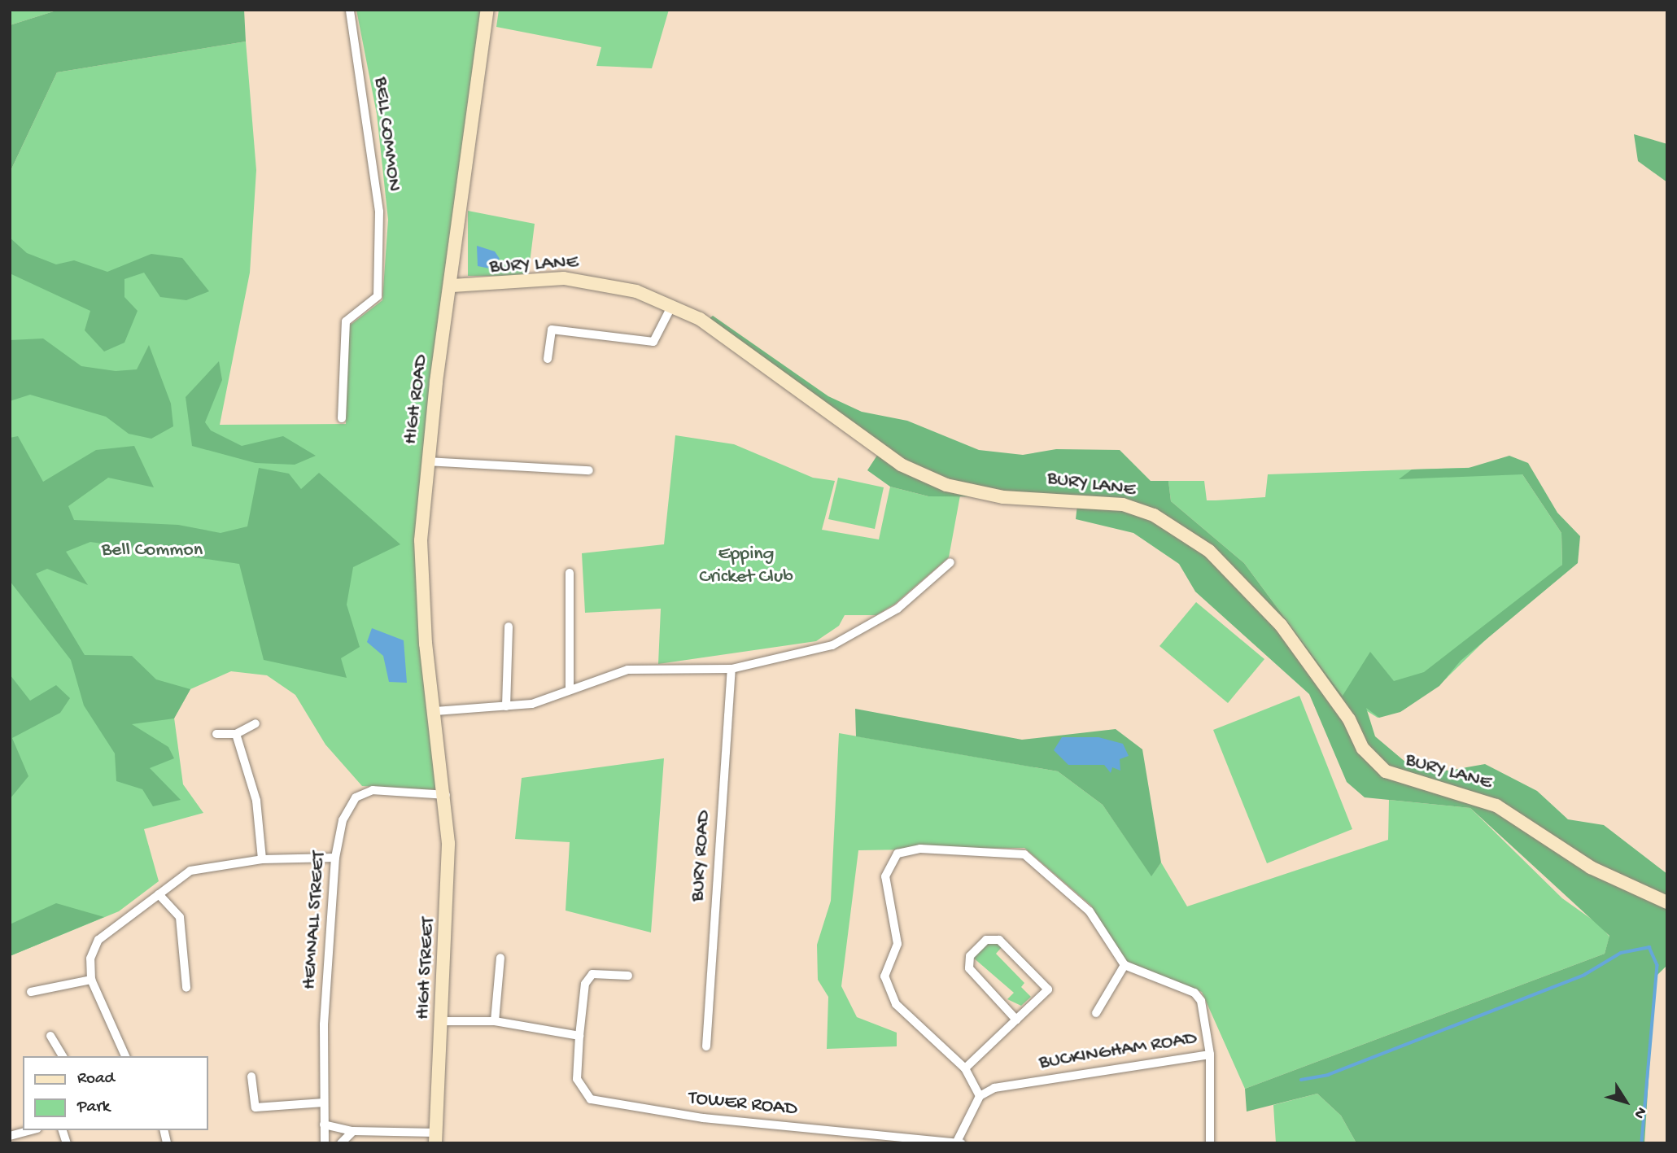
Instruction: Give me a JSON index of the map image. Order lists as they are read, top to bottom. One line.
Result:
{"streets":{"main road":["BURY LANE","HIGH ROAD","HIGH STREET"],"street":["BELL COMMON","BURY ROAD","HEMNALL STREET","BUCKINGHAM ROAD","TOWER ROAD"]},"crossings":[["BURY LANE","HIGH ROAD"],["HIGH ROAD","HEMNALL STREET"],["HIGH ROAD","HIGH STREET"],["HEMNALL STREET","HIGH STREET"]],"parks":["Bell Common","Epping Cricket Club"],"legend":["Road","Park"],"north":"bottom right"}
